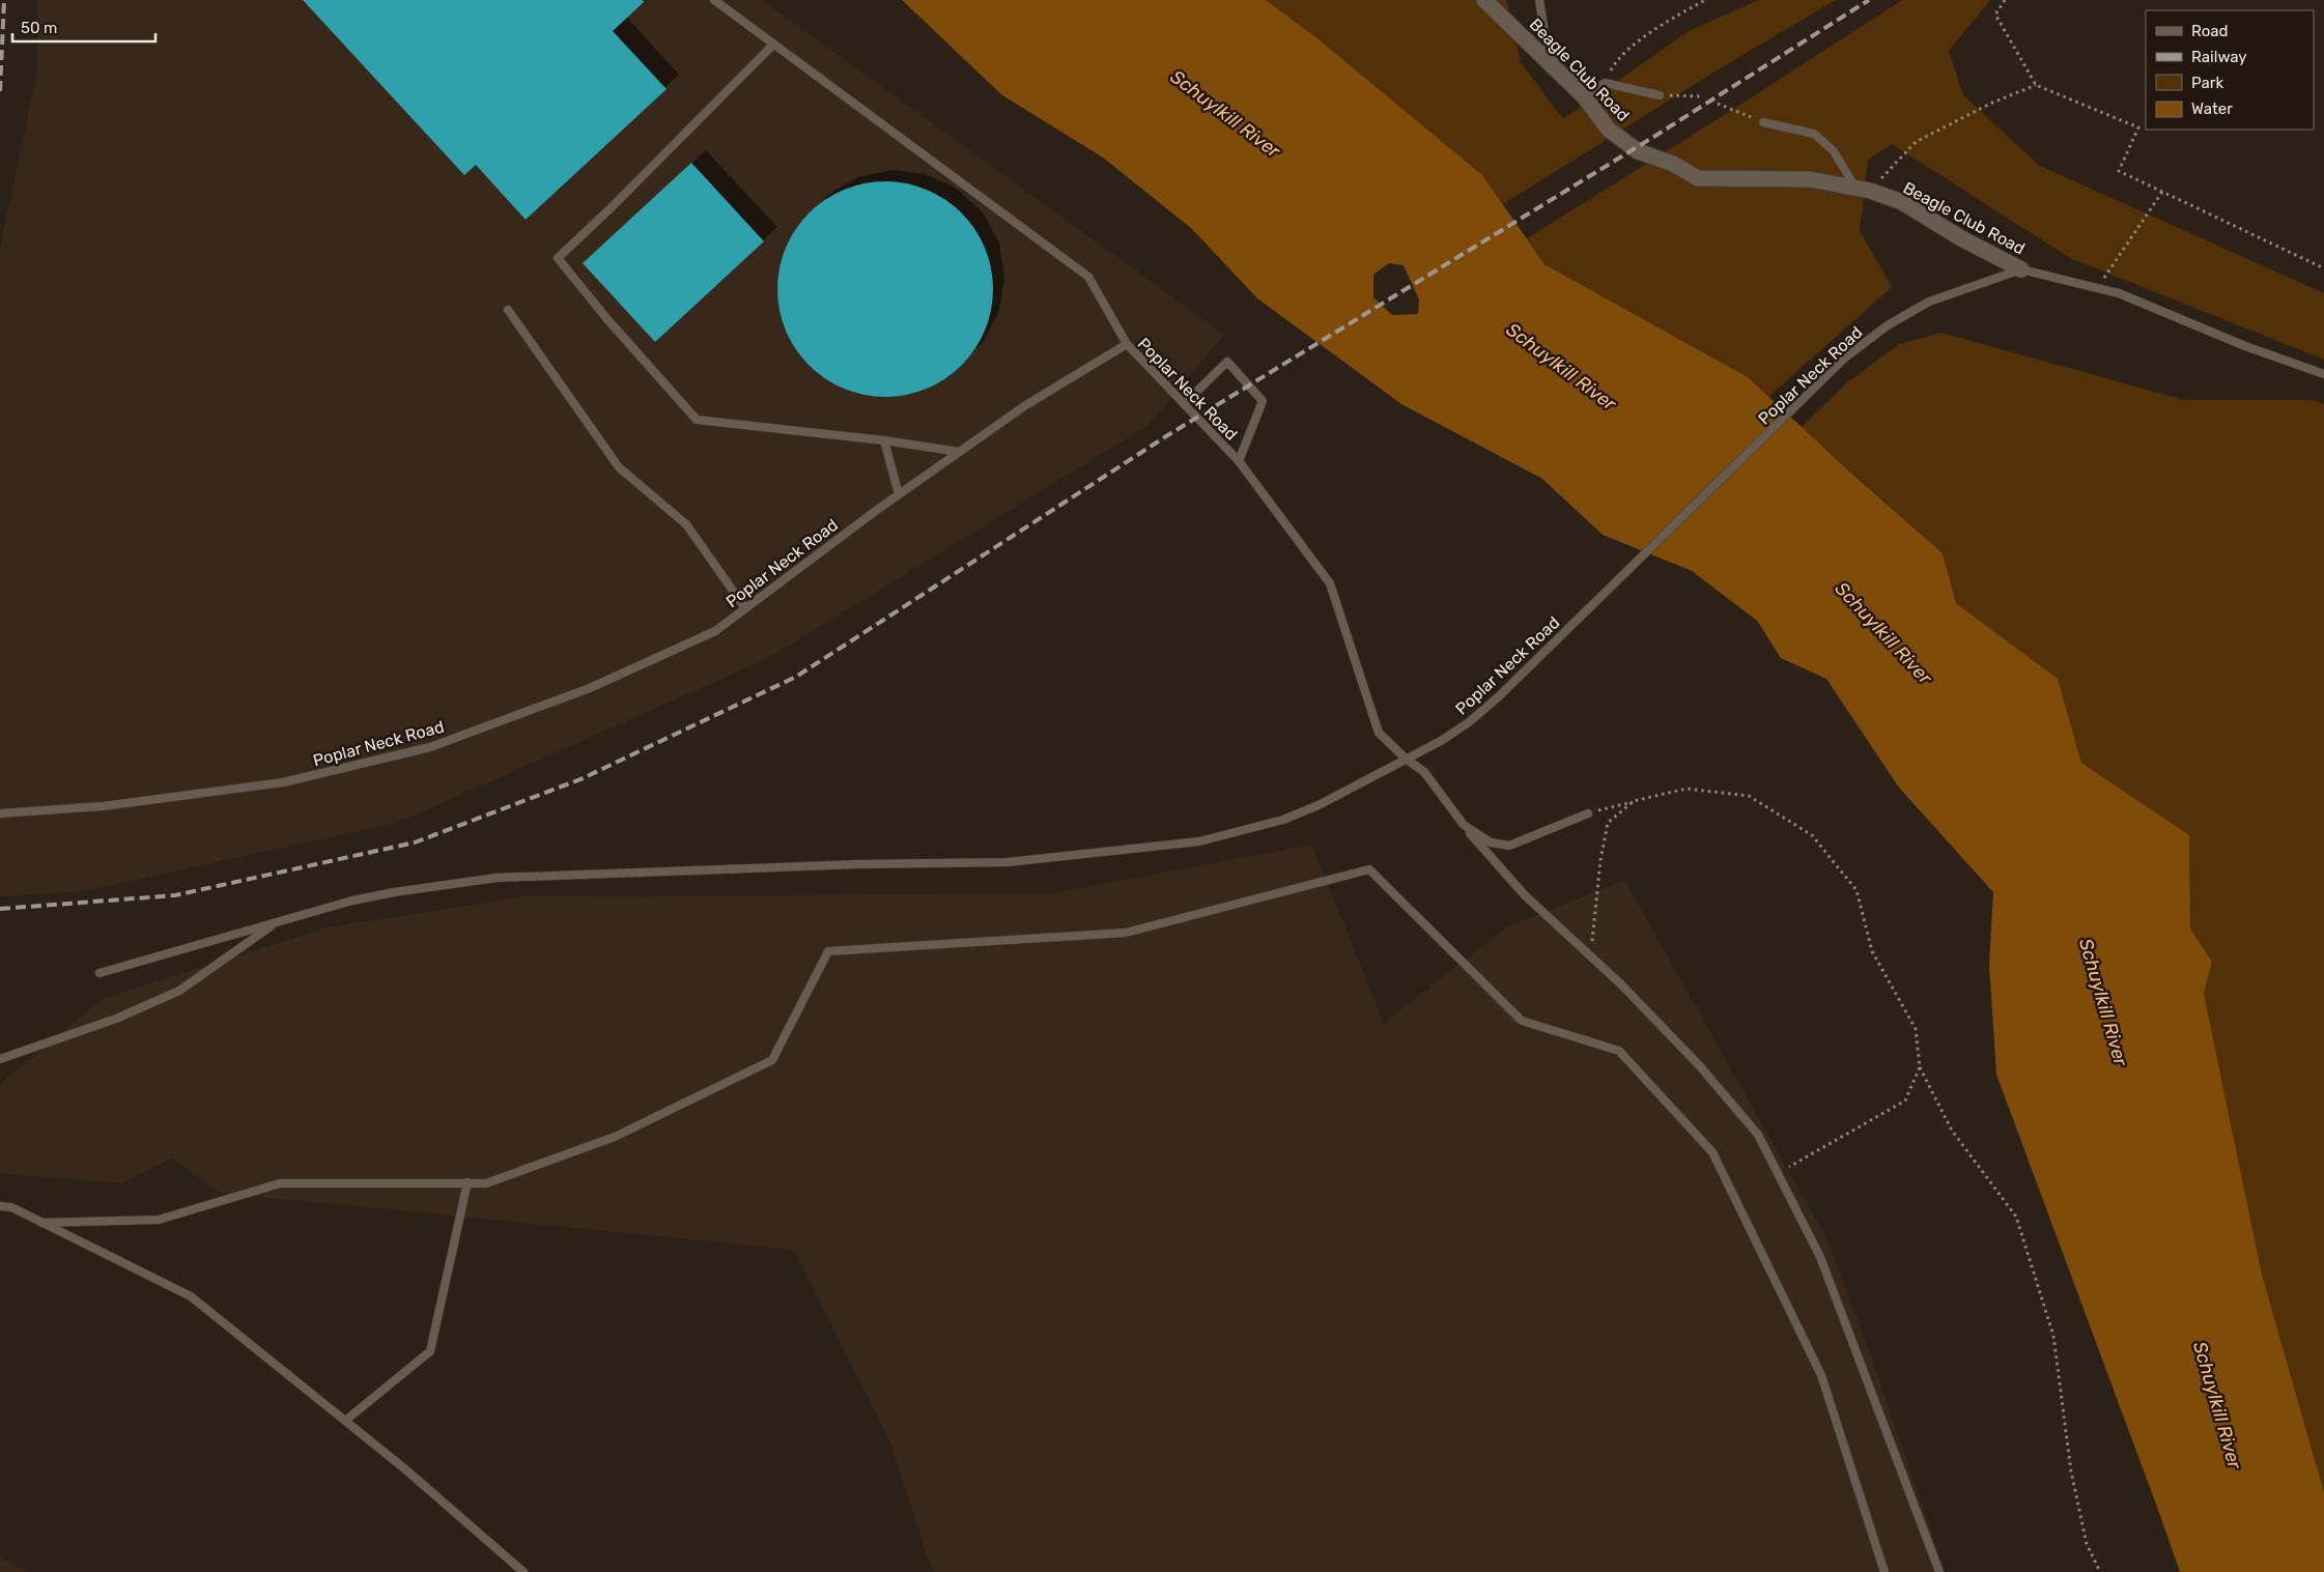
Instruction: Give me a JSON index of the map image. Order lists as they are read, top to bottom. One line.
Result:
{"streets":{"street":["Beagle Club Road"],"lane":["Poplar Neck Road"]},"crossings":[["Beagle Club Road","Poplar Neck Road"]],"water":["Schuylkill River"],"legend":["Road","Railway","Park","Water"],"scale_bar":"50 m"}
